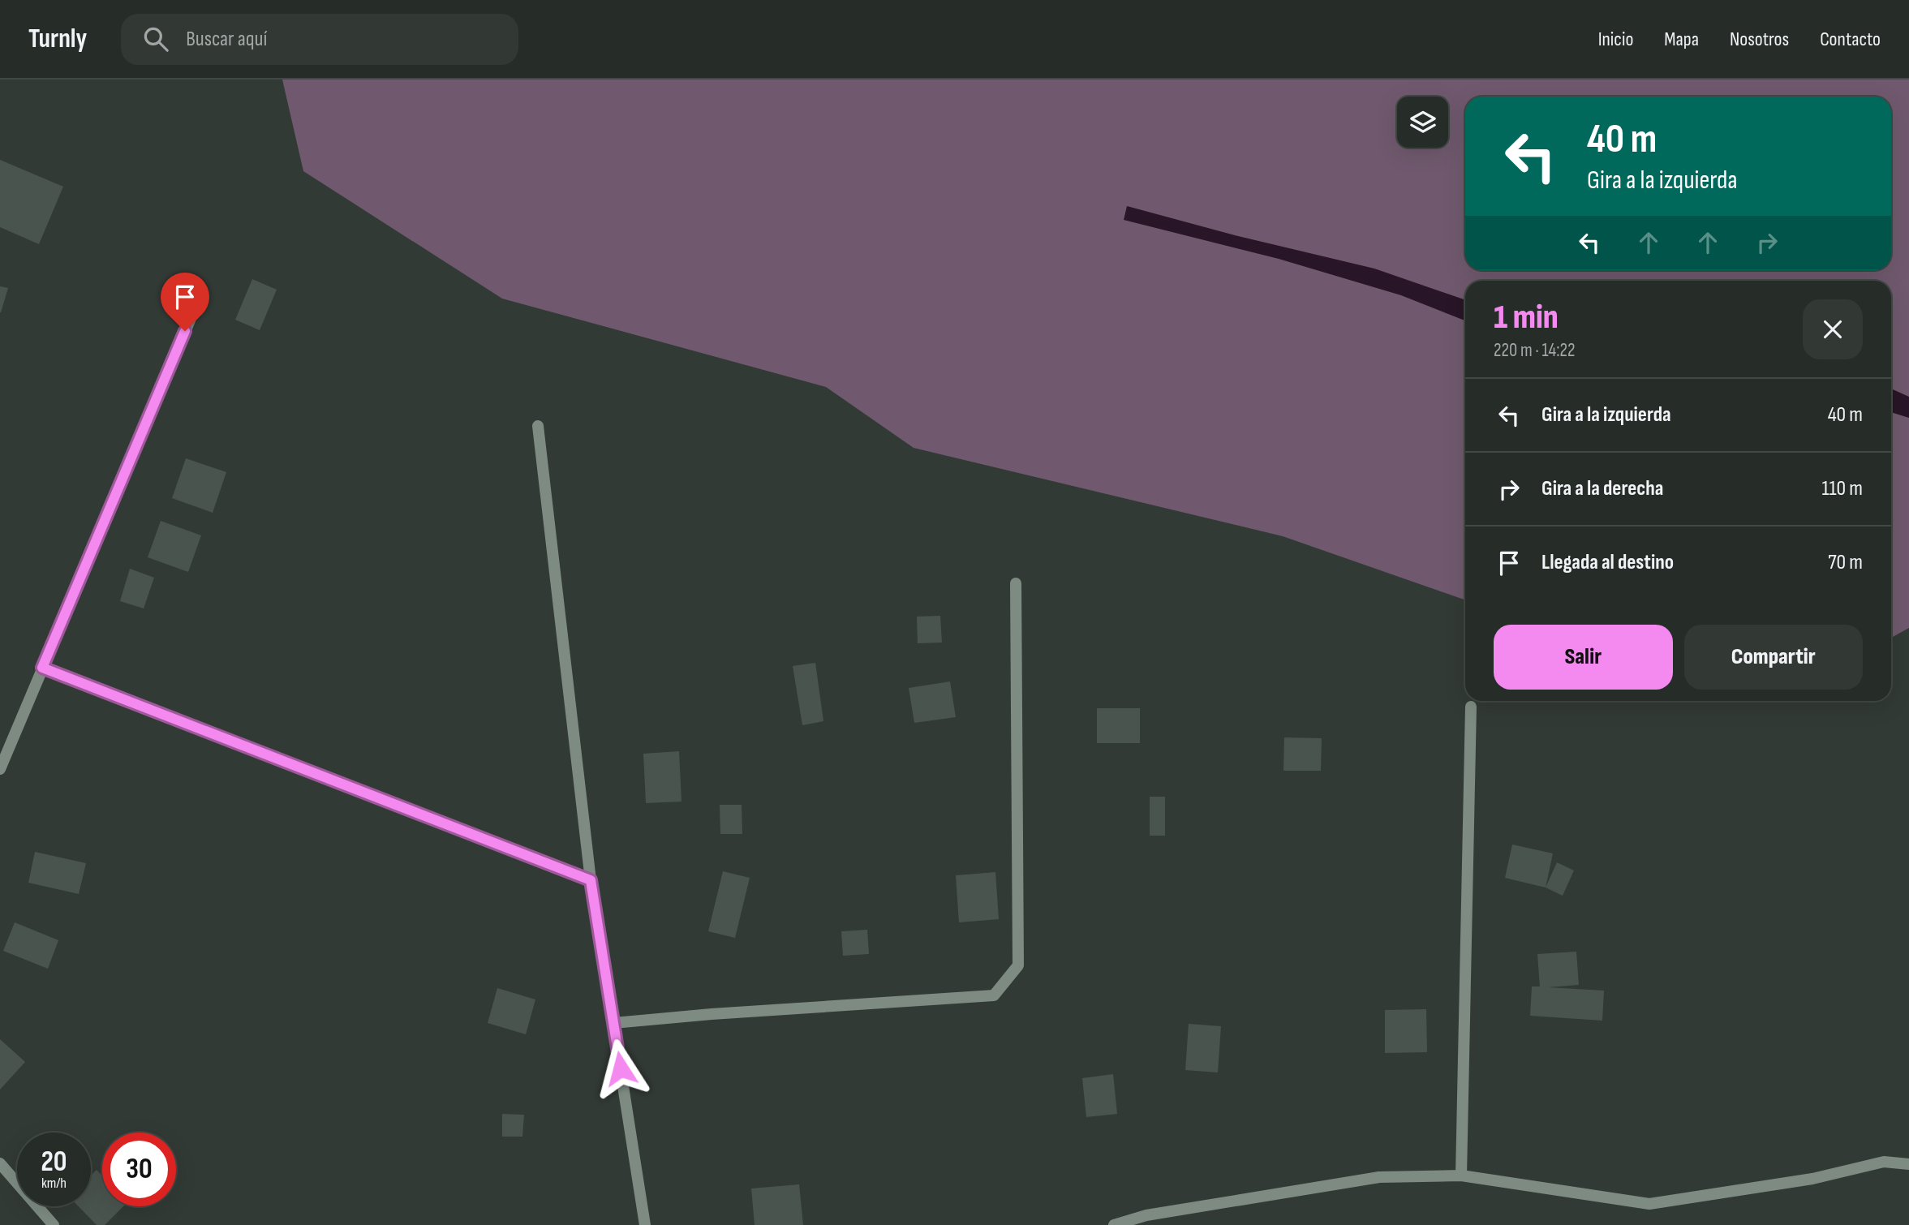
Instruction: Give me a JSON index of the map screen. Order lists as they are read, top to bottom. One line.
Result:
{"page":{"header":"Turnly","search":"Buscar aquí","nav":["Inicio","Mapa","Nosotros","Contacto"],"turn":["40 m","Gira a la izquierda"],"heading":["1 min","220 m · 14:22"],"list":[{"name":"Gira a la izquierda","value":"40 m"},{"name":"Gira a la derecha","value":"110 m"},{"name":"Llegada al destino","value":"70 m"}],"buttons":["Salir","Compartir"],"speed":"20 km/h","limit":"30"}}
